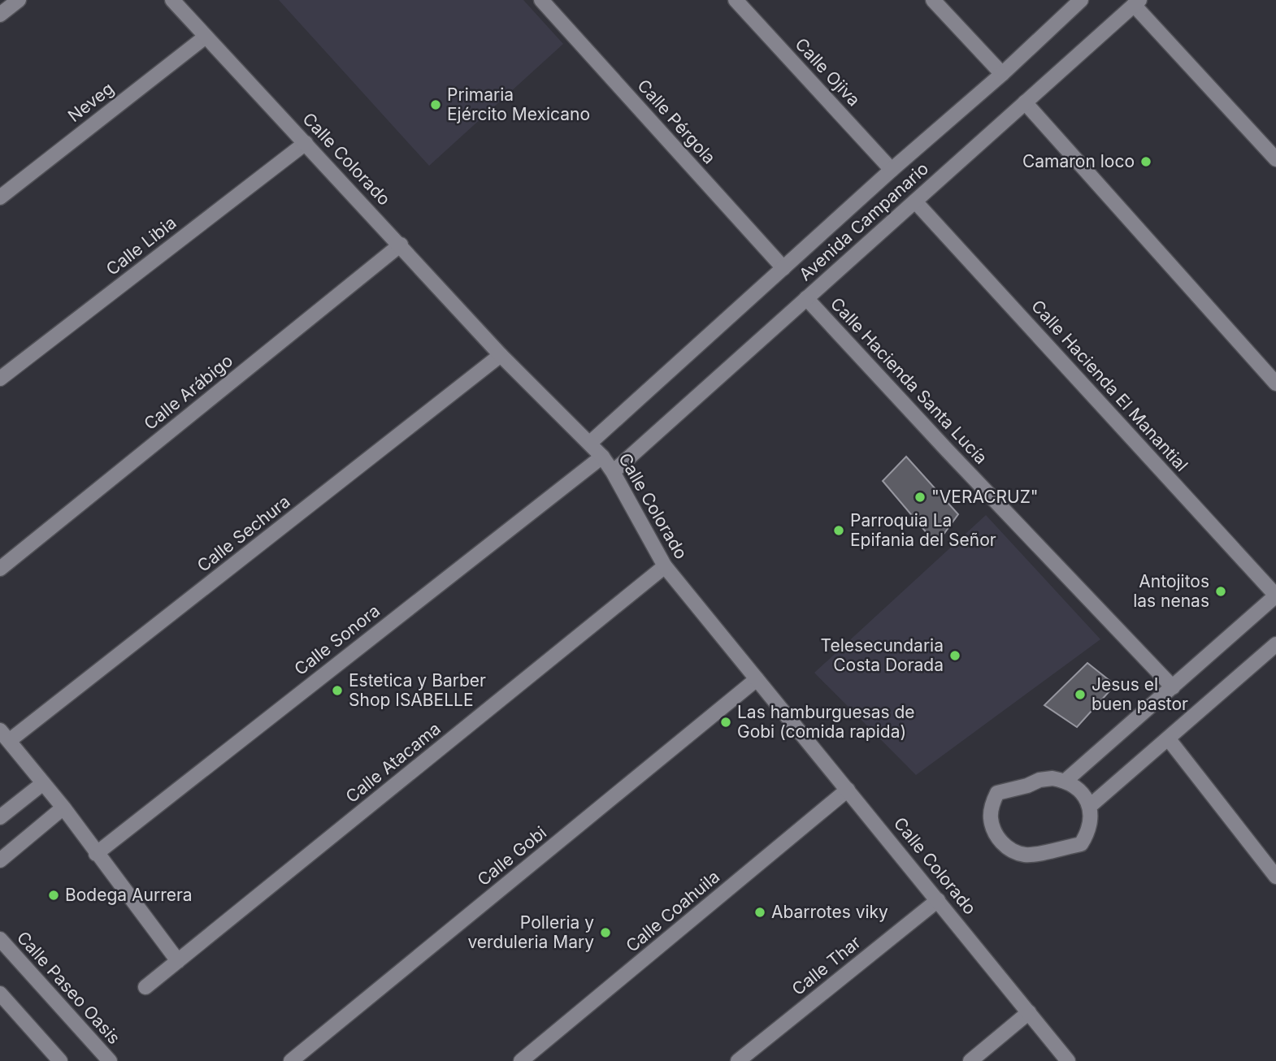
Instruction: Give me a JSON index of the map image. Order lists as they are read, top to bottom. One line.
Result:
{"streets":{"street":["Calle Ojiva","Neveg","Calle Pérgola","Calle Colorado","Avenida Campanario","Calle Libia","Calle Hacienda Santa Lucía","Calle Hacienda El Manantial","Calle Arábigo","Calle Sechura","Calle Sonora","Calle Atacama","Calle Gobi","Calle Coahuila","Calle Thar","Calle Paseo Oasis"]},"crossings":[["Calle Ojiva","Avenida Campanario"],["Neveg","Calle Colorado"],["Calle Pérgola","Avenida Campanario"],["Calle Colorado","Avenida Campanario"],["Calle Colorado","Calle Libia"],["Calle Colorado","Calle Arábigo"],["Calle Colorado","Calle Sechura"],["Calle Colorado","Calle Sonora"],["Calle Colorado","Calle Atacama"],["Calle Colorado","Calle Gobi"],["Calle Colorado","Calle Coahuila"],["Calle Colorado","Calle Thar"],["Avenida Campanario","Calle Hacienda Santa Lucía"],["Avenida Campanario","Calle Hacienda El Manantial"]],"places":["Primaria Ejército Mexicano","Camaron loco","\"VERACRUZ\"","Parroquia La Epifania del Señor","Antojitos las nenas","Telesecundaria Costa Dorada","Estetica y Barber Shop ISABELLE","Jesus el buen pastor","Las hamburguesas de Gobi (comida rapida)","Bodega Aurrera","Abarrotes viky","Polleria y verduleria Mary"]}
